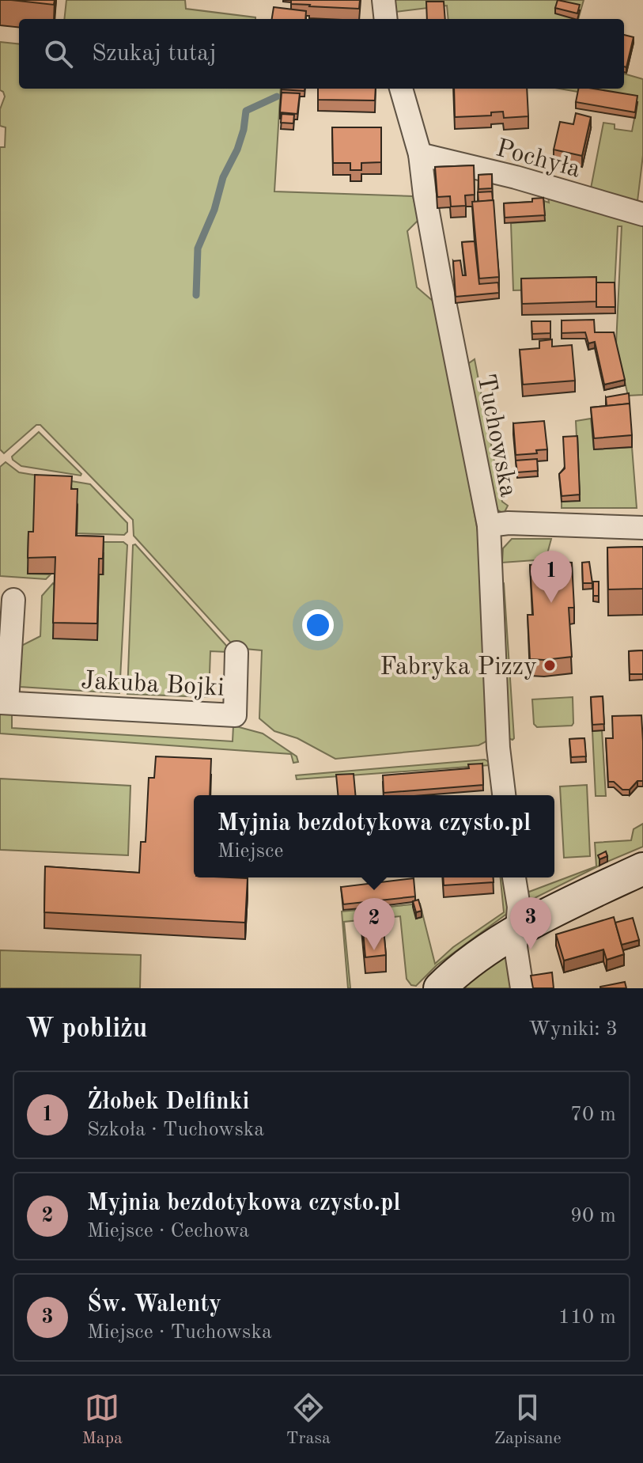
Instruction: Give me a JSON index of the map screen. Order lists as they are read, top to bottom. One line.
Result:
{"streets":{"street":["Pochyła","Tuchowska","Jakuba Bojki"]},"crossings":[["Pochyła","Tuchowska"]],"places":["Fabryka Pizzy"],"page":{"search":"Szukaj tutaj","pins":["1","3","2"],"popup":["Myjnia bezdotykowa czysto.pl","Miejsce"],"heading":["W pobliżu","Wyniki: 3"],"list":[{"mark":"1","name":"Żłobek Delfinki","note":"Szkoła · Tuchowska","value":"70 m"},{"mark":"2","name":"Myjnia bezdotykowa czysto.pl","note":"Miejsce · Cechowa","value":"90 m"},{"mark":"3","name":"Św. Walenty","note":"Miejsce · Tuchowska","value":"110 m"}],"nav":["Mapa","Trasa","Zapisane"]}}
